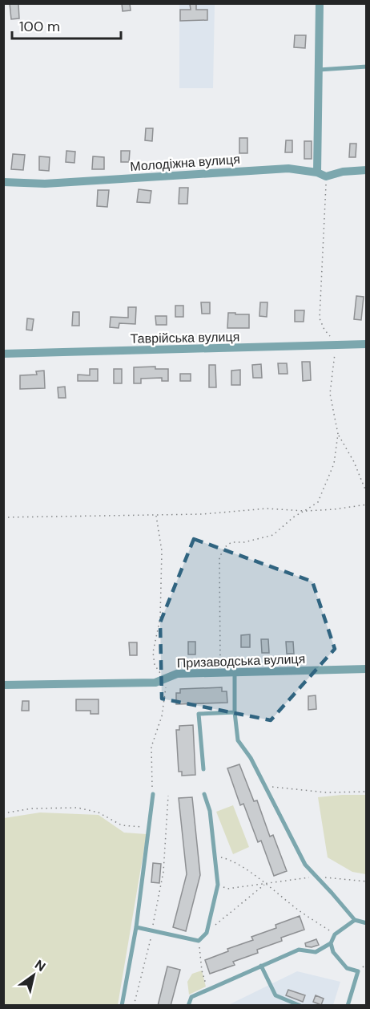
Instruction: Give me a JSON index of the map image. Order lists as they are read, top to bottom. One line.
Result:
{"streets":{"street":["Молодіжна вулиця","Таврійська вулиця","Призаводська вулиця"]},"scale_bar":"100 m","north":"top right"}
